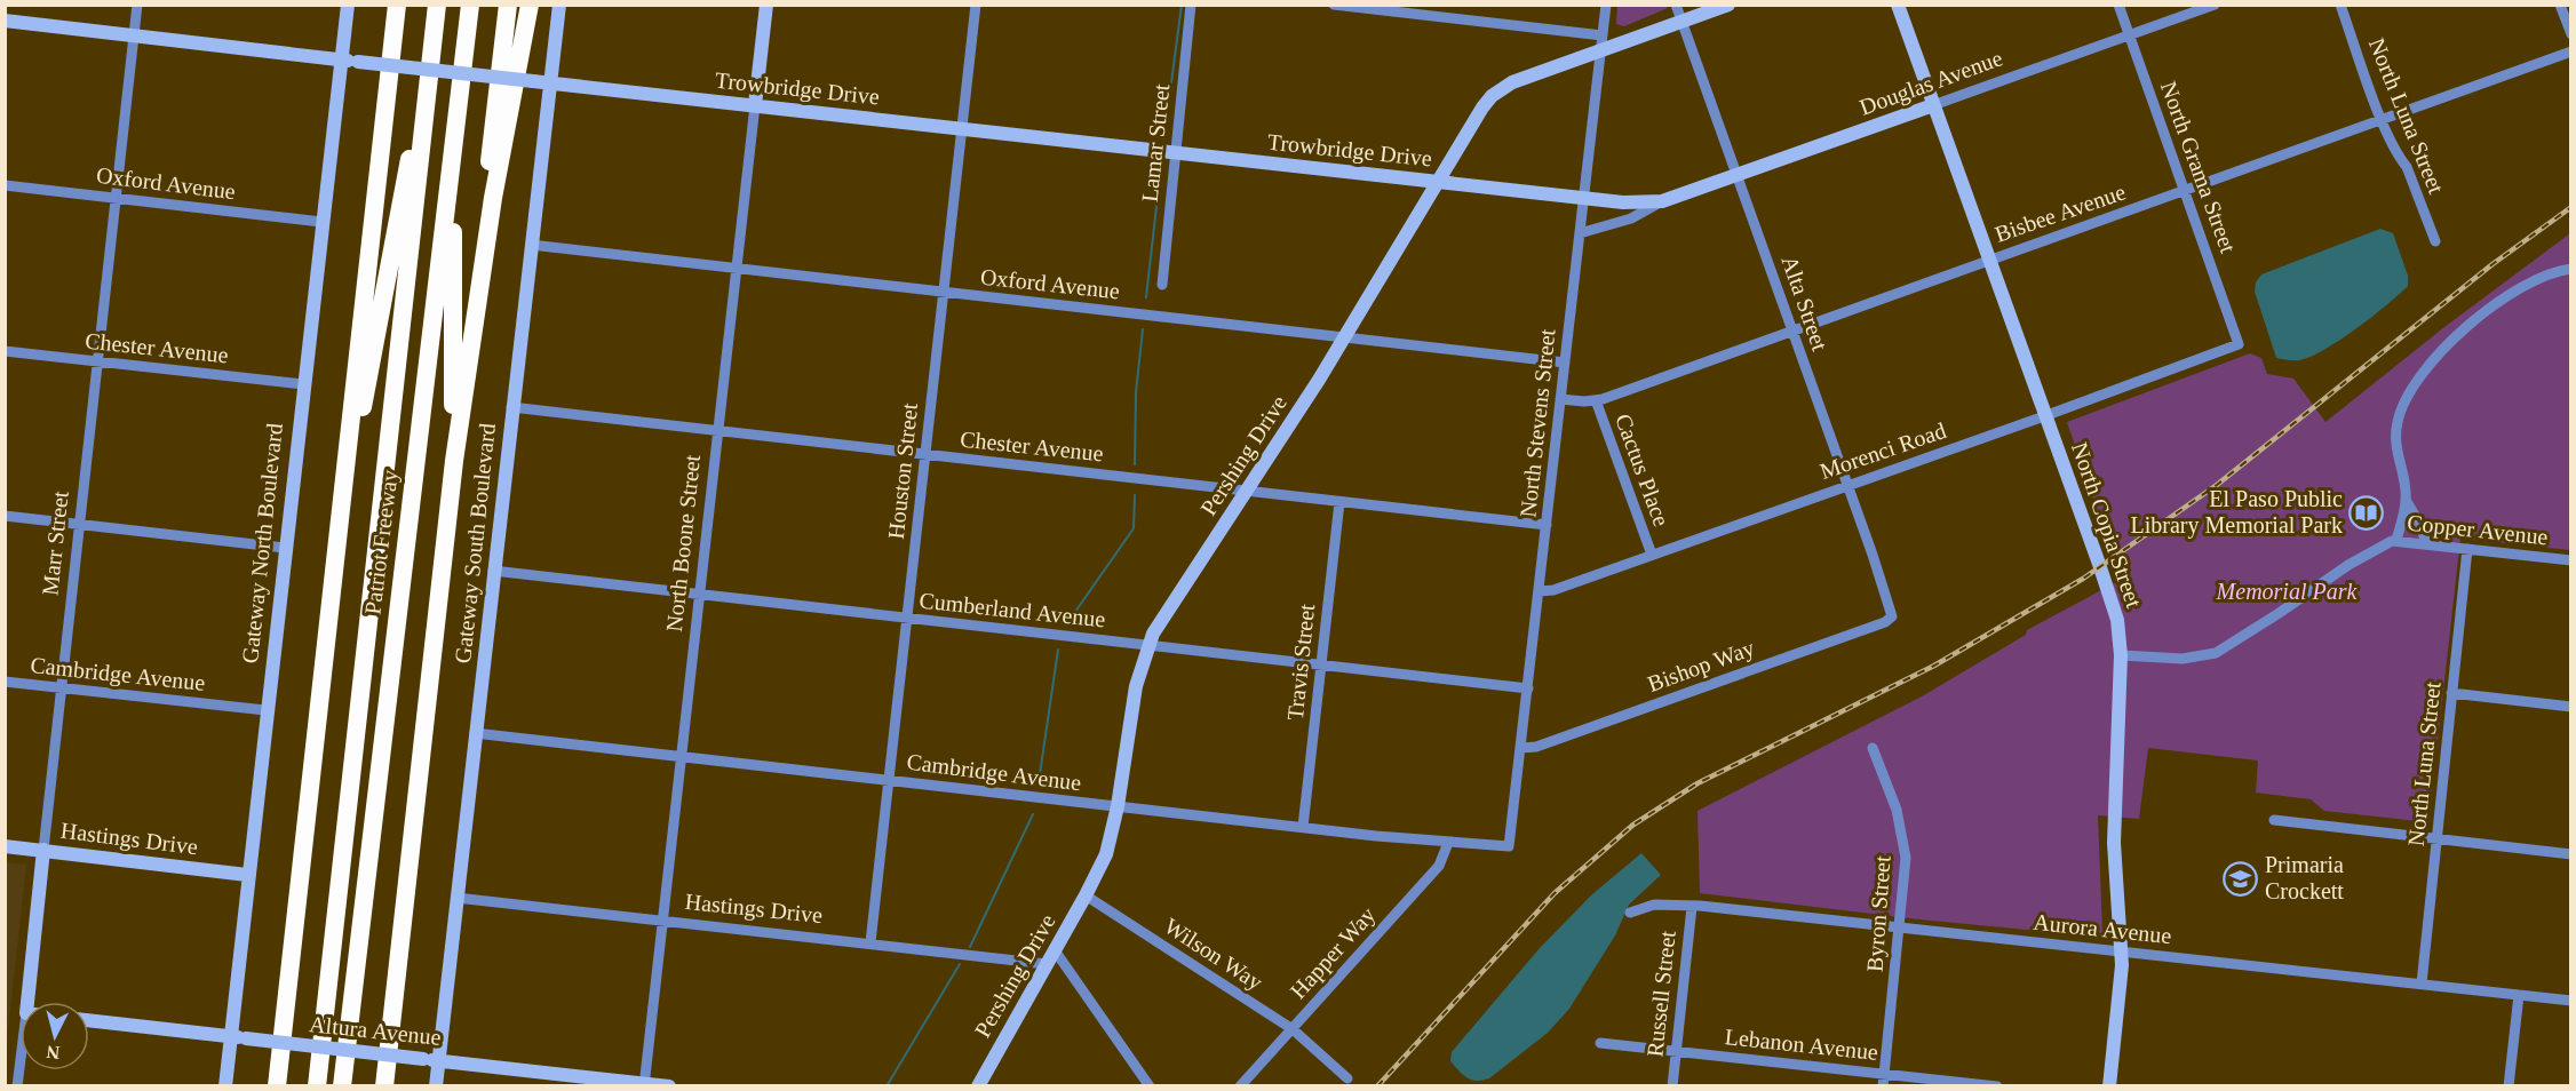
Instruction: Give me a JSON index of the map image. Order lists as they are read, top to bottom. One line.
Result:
{"streets":{"highway":["Patriot Freeway"],"main road":["Douglas Avenue","Trowbridge Drive","Pershing Drive","North Copia Street","Marr Street","Gateway North Boulevard","Gateway South Boulevard","North Boone Street","Hastings Drive","Altura Avenue"],"street":["North Luna Street","Lamar Street","North Grama Street","Oxford Avenue","Bisbee Avenue","Alta Street","Chester Avenue","North Stevens Street","Morenci Road","Cactus Place","Houston Street","Copper Avenue","Cumberland Avenue","Travis Street","Bishop Way","Cambridge Avenue","Byron Street","Aurora Avenue","Happer Way","Wilson Way","Russell Street","Lebanon Avenue"]},"crossings":[["Douglas Avenue","Trowbridge Drive"],["Douglas Avenue","North Grama Street"],["Douglas Avenue","Alta Street"],["Douglas Avenue","North Stevens Street"],["Douglas Avenue","North Copia Street"],["Trowbridge Drive","Lamar Street"],["Trowbridge Drive","North Stevens Street"],["Trowbridge Drive","Pershing Drive"],["Trowbridge Drive","Houston Street"],["Trowbridge Drive","Marr Street"],["Trowbridge Drive","Gateway North Boulevard"],["Trowbridge Drive","Gateway South Boulevard"],["Trowbridge Drive","North Boone Street"],["North Luna Street","Bisbee Avenue"],["North Luna Street","Copper Avenue"],["North Luna Street","Aurora Avenue"],["North Grama Street","Bisbee Avenue"],["North Grama Street","Morenci Road"],["Oxford Avenue","North Stevens Street"],["Oxford Avenue","Pershing Drive"],["Oxford Avenue","Houston Street"],["Oxford Avenue","Marr Street"],["Oxford Avenue","Gateway North Boulevard"],["Oxford Avenue","Gateway South Boulevard"],["Oxford Avenue","North Boone Street"],["Bisbee Avenue","Alta Street"],["Bisbee Avenue","North Stevens Street"],["Bisbee Avenue","Cactus Place"],["Bisbee Avenue","North Copia Street"],["Alta Street","Morenci Road"],["Alta Street","Pershing Drive"],["Alta Street","Bishop Way"],["Chester Avenue","North Stevens Street"],["Chester Avenue","Pershing Drive"],["Chester Avenue","Houston Street"],["Chester Avenue","Marr Street"],["Chester Avenue","Gateway North Boulevard"],["Chester Avenue","Gateway South Boulevard"],["Chester Avenue","North Boone Street"],["Chester Avenue","Travis Street"],["North Stevens Street","Morenci Road"],["North Stevens Street","Pershing Drive"],["North Stevens Street","Cumberland Avenue"],["North Stevens Street","Bishop Way"],["North Stevens Street","Cambridge Avenue"],["Morenci Road","Cactus Place"],["Morenci Road","North Copia Street"],["Pershing Drive","Cumberland Avenue"],["Pershing Drive","Cambridge Avenue"],["Pershing Drive","Hastings Drive"],["Pershing Drive","Wilson Way"],["Houston Street","Cumberland Avenue"],["Houston Street","Cambridge Avenue"],["Houston Street","Hastings Drive"],["North Copia Street","Copper Avenue"],["North Copia Street","Aurora Avenue"],["Marr Street","Cambridge Avenue"],["Marr Street","Hastings Drive"],["Gateway North Boulevard","Cambridge Avenue"],["Gateway North Boulevard","Hastings Drive"],["Gateway North Boulevard","Altura Avenue"],["Gateway South Boulevard","Cumberland Avenue"],["Gateway South Boulevard","Cambridge Avenue"],["Gateway South Boulevard","Hastings Drive"],["Gateway South Boulevard","Altura Avenue"],["North Boone Street","Cumberland Avenue"],["North Boone Street","Cambridge Avenue"],["North Boone Street","Hastings Drive"],["North Boone Street","Altura Avenue"],["Cumberland Avenue","Travis Street"],["Travis Street","Cambridge Avenue"],["Cambridge Avenue","Happer Way"],["Byron Street","Aurora Avenue"],["Byron Street","Lebanon Avenue"],["Aurora Avenue","Russell Street"],["Happer Way","Wilson Way"],["Russell Street","Lebanon Avenue"]],"parks":["Memorial Park"],"places":{"library":["El Paso Public Library Memorial Park"],"school or university":["Primaria Crockett"]},"north":"bottom"}
